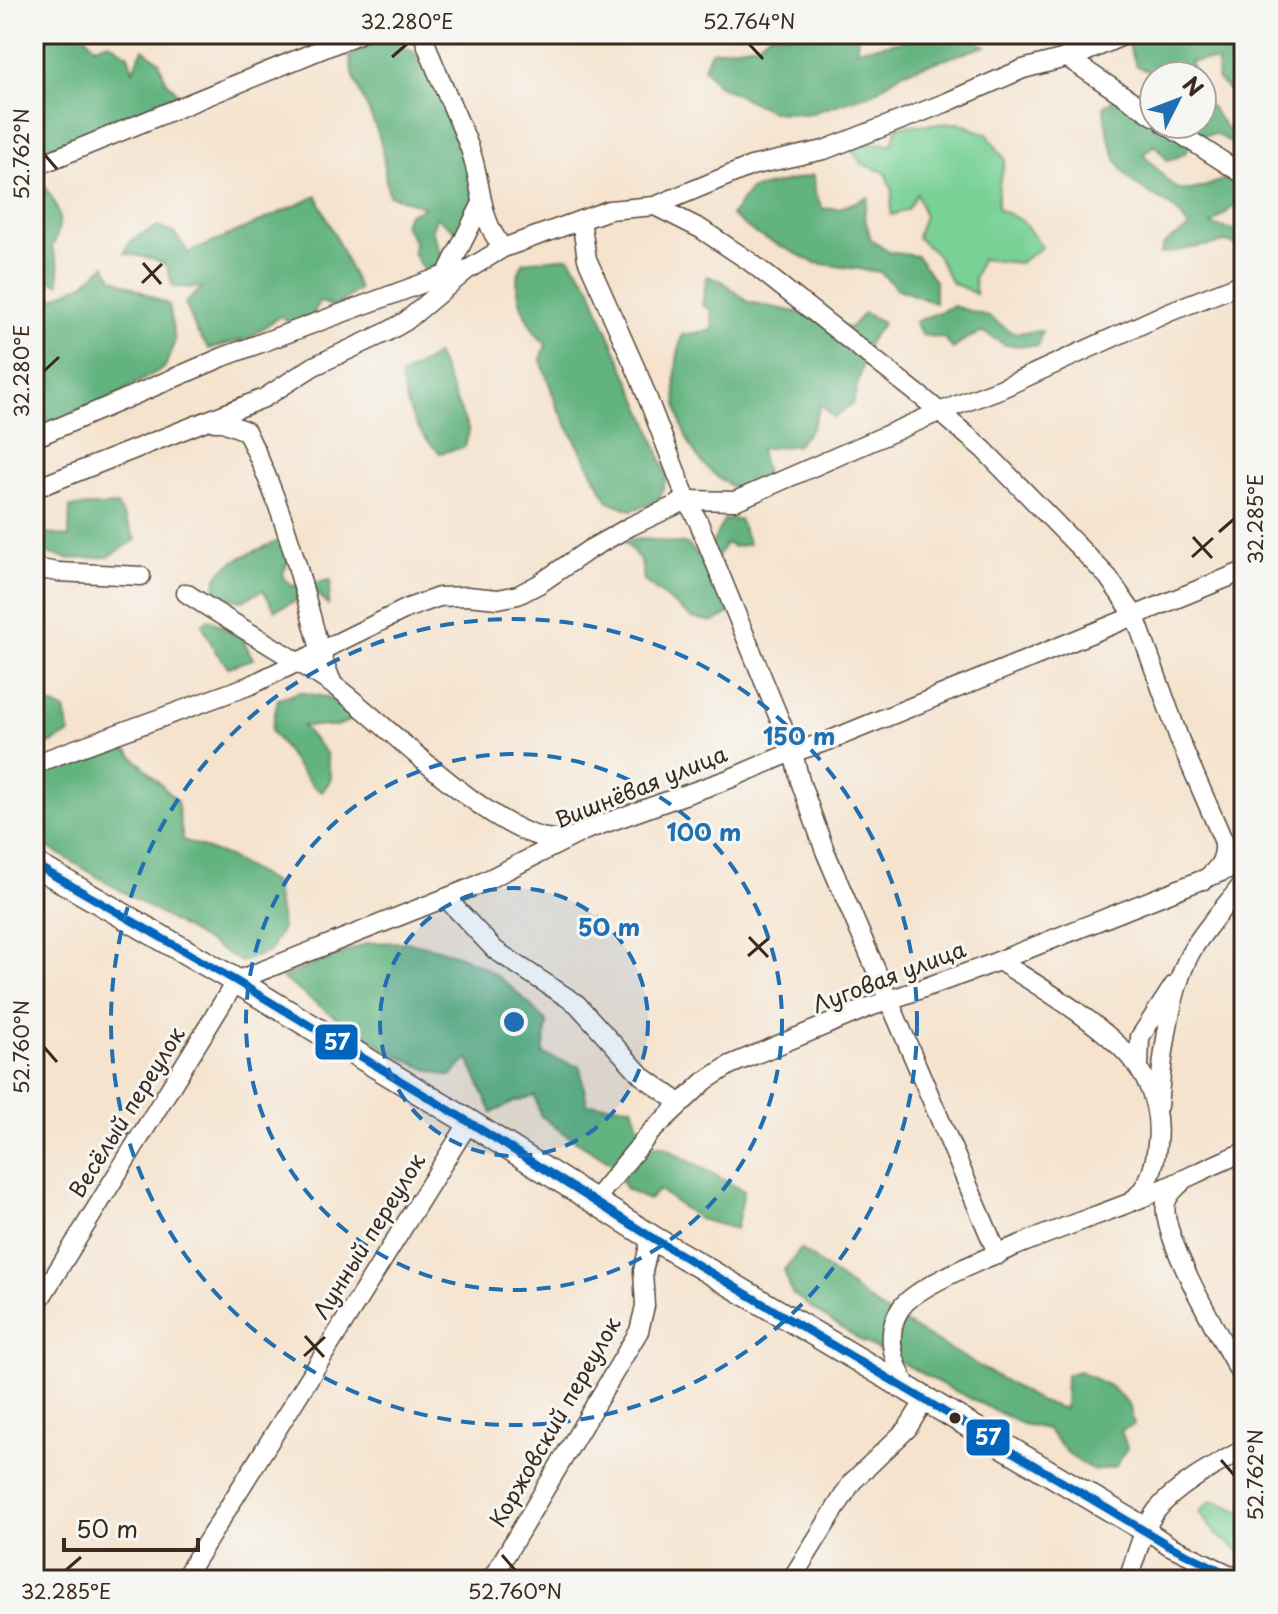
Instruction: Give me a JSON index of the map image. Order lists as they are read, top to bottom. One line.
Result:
{"streets":{"street":["Вишнёвая улица","Луговая улица","Весёлый переулок","Лунный переулок","Коржовский переулок"]},"crossings":[["Вишнёвая улица","Весёлый переулок"]],"lines":["transit line 57"],"scale_bar":"50 m","north":"top right","coordinates":["32.280°E","52.764°N","52.762°N","32.285°E","52.760°N"],"rings":["150 m","100 m","50 m"]}
